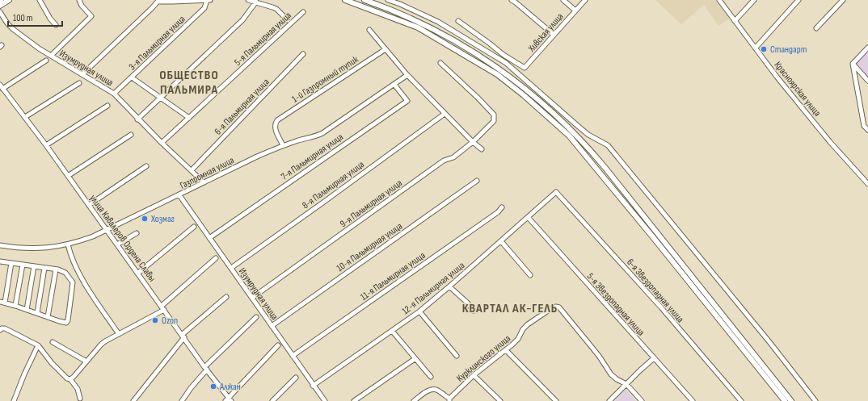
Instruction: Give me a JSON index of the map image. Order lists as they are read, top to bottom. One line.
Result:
{"streets":{"street":["Хивская улица","5-я Пальмирная улица","3-я Пальмирная улица","Изумрудная улица","1-й Газпромный тупик","Красноярская улица","6-я Пальмирная улица","7-я Пальмирная улица","Газпромная улица","8-я Пальмирная улица","9-я Пальмирная улица","улица Кавалеров Ордена Славы","10-я Пальмирная улица","11-я Пальмирная улица","12-я Пальмирная улица","6-я Звездопадная улица","5-я Звездопадная улица","Курклинского улица"]},"crossings":[["5-я Пальмирная улица","Изумрудная улица"],["3-я Пальмирная улица","Изумрудная улица"],["Изумрудная улица","6-я Пальмирная улица"],["Изумрудная улица","7-я Пальмирная улица"],["Изумрудная улица","Газпромная улица"],["Изумрудная улица","8-я Пальмирная улица"],["Изумрудная улица","9-я Пальмирная улица"],["Изумрудная улица","10-я Пальмирная улица"],["Изумрудная улица","11-я Пальмирная улица"],["Изумрудная улица","12-я Пальмирная улица"],["1-й Газпромный тупик","Газпромная улица"],["7-я Пальмирная улица","Газпромная улица"],["Газпромная улица","улица Кавалеров Ордена Славы"],["12-я Пальмирная улица","6-я Звездопадная улица"],["12-я Пальмирная улица","5-я Звездопадная улица"]],"districts":["ОБЩЕСТВО ПАЛЬМИРА","КВАРТАЛ АК-ГЕЛЬ"],"places":["Стандарт","Хозмаг","Ozon","Алжан"],"scale_bar":"100 m"}
